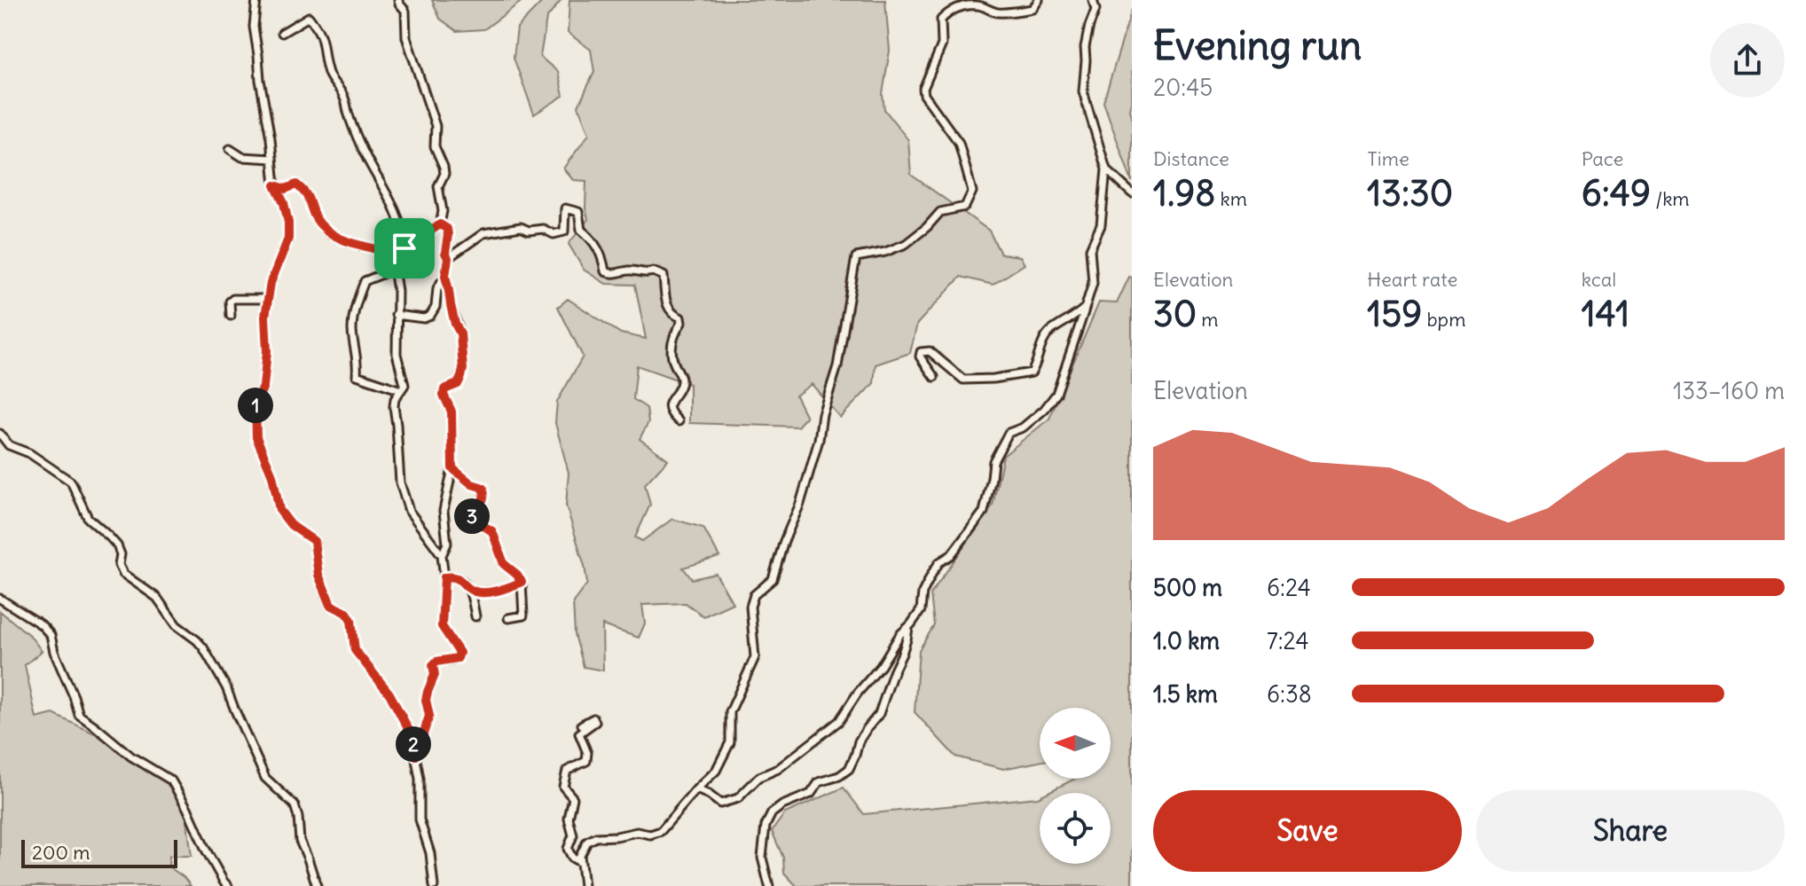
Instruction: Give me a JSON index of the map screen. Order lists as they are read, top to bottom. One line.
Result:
{"scale_bar":"200 m","north":"left","page":{"heading":["Evening run","20:45"],"stats":[["Distance","1.98 km"],["Time","13:30"],["Pace","6:49 /km"],["Elevation","30 m"],["Heart rate","159 bpm"],["kcal","141"]],"chart":["Elevation","133–160 m"],"pins":["1","3","2"],"list":[{"name":"500 m","note":"6:24"},{"name":"1.0 km","note":"7:24"},{"name":"1.5 km","note":"6:38"}],"buttons":["Save","Share"],"scale":"200 m"}}
